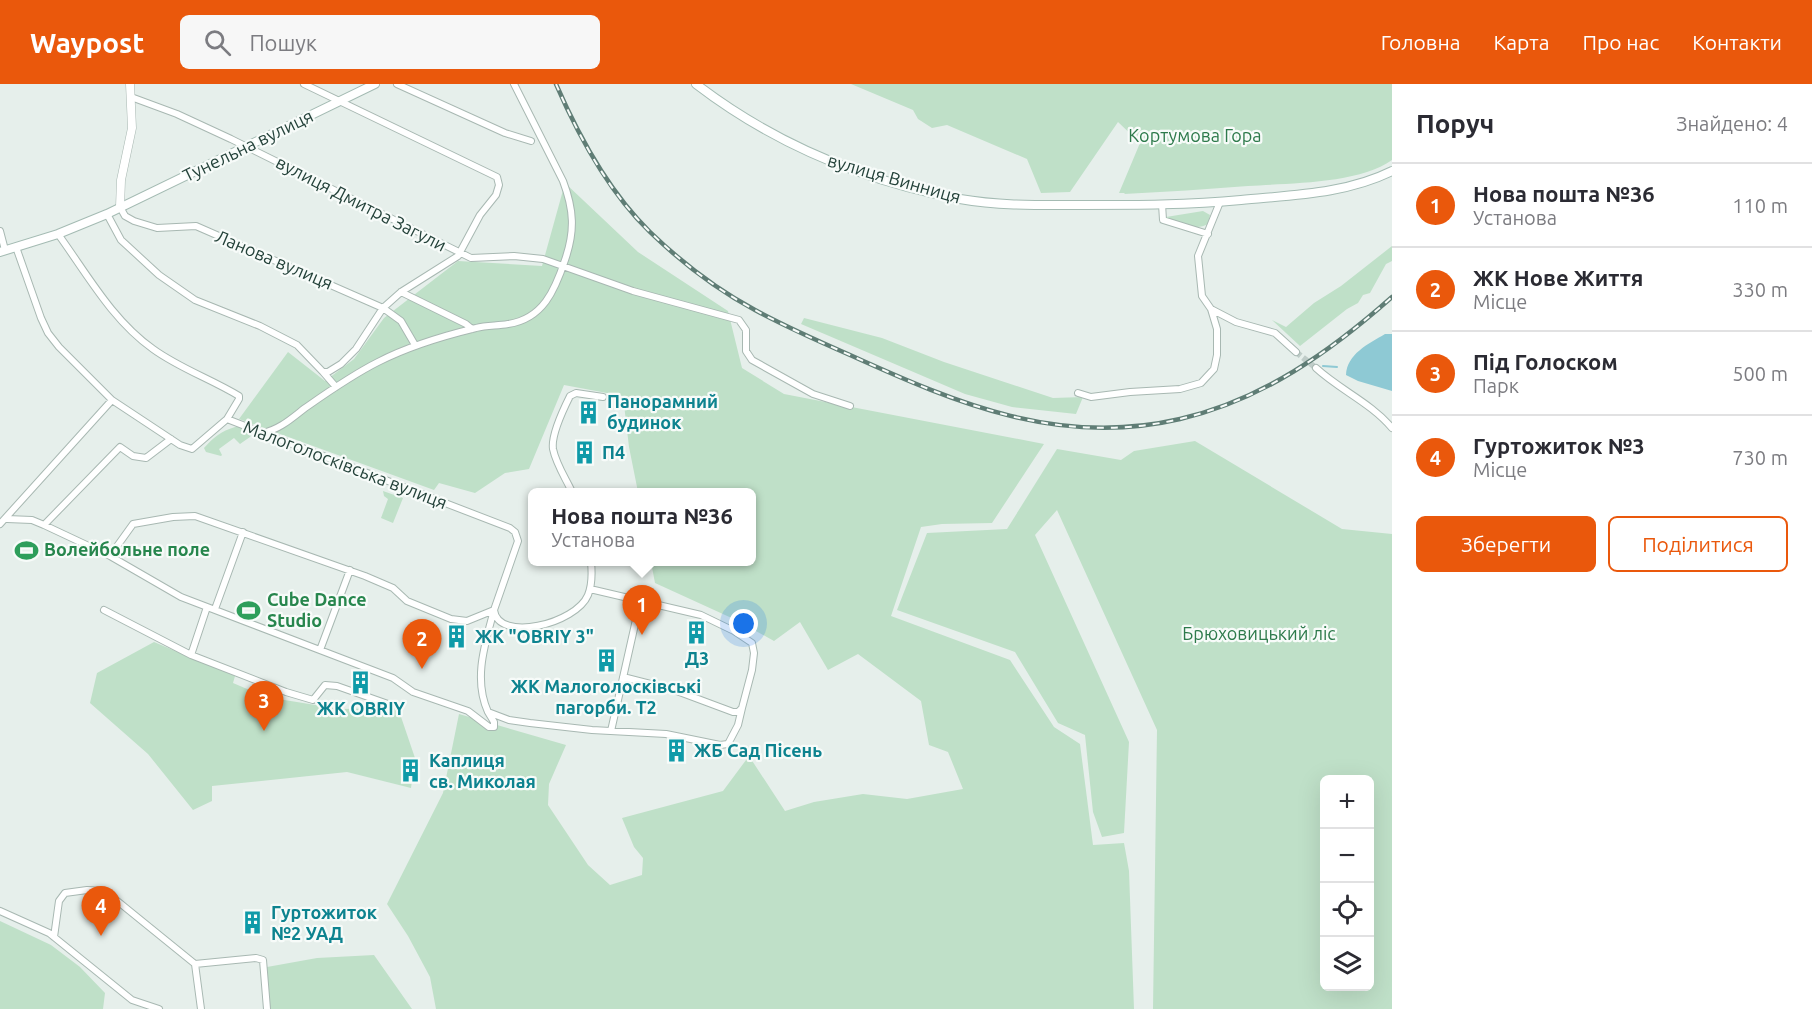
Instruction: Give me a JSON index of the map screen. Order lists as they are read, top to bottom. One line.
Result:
{"streets":{"main road":["Тунельна вулиця","вулиця Винниця"],"street":["вулиця Дмитра Загули","Ланова вулиця","Малоголосківська вулиця"]},"crossings":[["Тунельна вулиця","вулиця Дмитра Загули"],["Тунельна вулиця","Ланова вулиця"],["Тунельна вулиця","Малоголосківська вулиця"]],"parks":["Кортумова Гора","Брюховицький ліс"],"places":{"building":["Панорамний будинок","П4","Д3","ЖК \"OBRIY 3\"","ЖК Малоголосківські пагорби. Т2","ЖК OBRIY","ЖБ Сад Пісень","Каплиця св. Миколая","Гуртожиток №2 УАД"],"sports":["Волейбольне поле","Cube Dance Studio"]},"page":{"header":"Waypost","search":"Пошук","nav":["Головна","Карта","Про нас","Контакти"],"heading":["Поруч","Знайдено: 4"],"list":[{"mark":"1","name":"Нова пошта №36","note":"Установа","value":"110 m"},{"mark":"2","name":"ЖК Нове Життя","note":"Місце","value":"330 m"},{"mark":"3","name":"Під Голоском","note":"Парк","value":"500 m"},{"mark":"4","name":"Гуртожиток №3","note":"Місце","value":"730 m"}],"popup":["Нова пошта №36","Установа"],"buttons":["Зберегти","Поділитися"],"pins":["1","2","3","4"],"map_buttons":["+","−"]}}
